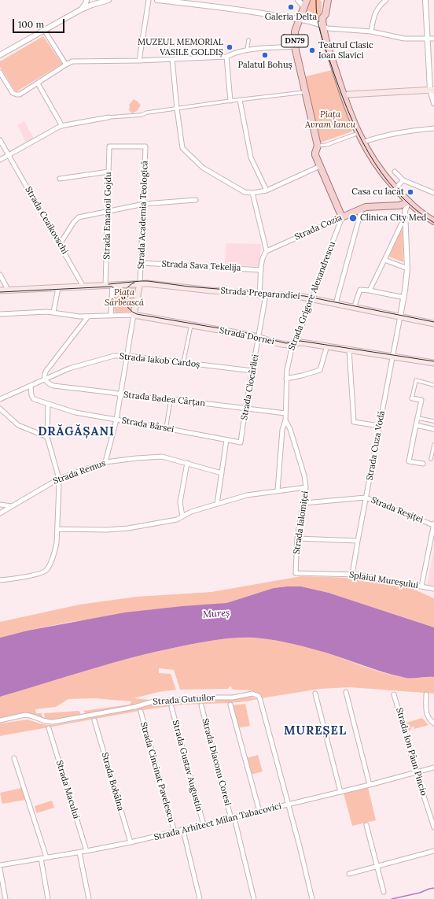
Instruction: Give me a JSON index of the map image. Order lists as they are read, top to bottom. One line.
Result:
{"streets":{"main road":["DN79","Strada Cozia","Strada Preparandiei","Strada Dornei"],"street":["Strada Academia Teologică","Strada Emanoil Gojdu","Strada Ceaikovschi","Strada Sava Tekelija","Strada Grigore Alexandrescu","Strada Iakob Cardoș","Strada Ciocârliei","Strada Badea Cârțan","Strada Bârsei","Strada Cuza Vodă","Strada Remus","Strada Reșiței","Strada Ialomiței","Splaiul Mureșului","Strada Gutuilor","Strada Ion Păun Pincio","Strada Diaconu Coresi","Strada Gustav Augustin","Strada Cincinat Pavelescu","Strada Bobâlna","Strada Macului","Strada Arhitect Milan Tabacovici"]},"crossings":[["Strada Academia Teologică","Strada Emanoil Gojdu"],["Strada Academia Teologică","Strada Sava Tekelija"],["Strada Academia Teologică","Strada Preparandiei"],["Strada Emanoil Gojdu","Strada Preparandiei"],["Strada Ceaikovschi","Strada Preparandiei"],["Strada Cozia","Strada Grigore Alexandrescu"],["Strada Preparandiei","Strada Grigore Alexandrescu"],["Strada Preparandiei","Strada Ciocârliei"],["Strada Preparandiei","Strada Cuza Vodă"],["Strada Grigore Alexandrescu","Strada Dornei"],["Strada Grigore Alexandrescu","Strada Badea Cârțan"],["Strada Grigore Alexandrescu","Strada Ialomiței"],["Strada Dornei","Strada Ciocârliei"],["Strada Dornei","Strada Cuza Vodă"],["Strada Iakob Cardoș","Strada Ciocârliei"],["Strada Iakob Cardoș","Strada Badea Cârțan"],["Strada Iakob Cardoș","Strada Bârsei"],["Strada Ciocârliei","Strada Badea Cârțan"],["Strada Ciocârliei","Strada Bârsei"],["Strada Cuza Vodă","Strada Reșiței"],["Strada Cuza Vodă","Splaiul Mureșului"],["Strada Reșiței","Strada Ialomiței"],["Strada Ialomiței","Splaiul Mureșului"],["Strada Gutuilor","Strada Arhitect Milan Tabacovici"],["Strada Ion Păun Pincio","Strada Arhitect Milan Tabacovici"],["Strada Diaconu Coresi","Strada Arhitect Milan Tabacovici"],["Strada Gustav Augustin","Strada Arhitect Milan Tabacovici"],["Strada Cincinat Pavelescu","Strada Arhitect Milan Tabacovici"],["Strada Bobâlna","Strada Arhitect Milan Tabacovici"],["Strada Macului","Strada Arhitect Milan Tabacovici"]],"districts":["DRĂGĂȘANI","MUREȘEL"],"water":["Mureș"],"parks":["Piața Avram Iancu","Piața Sârbească"],"places":["Galeria Delta","MUZEUL MEMORIAL VASILE GOLDIȘ","Teatrul Clasic Ioan Slavici","Palatul Bohuș","Casa cu lacăt","Clinica City Med"],"scale_bar":"100 m"}
